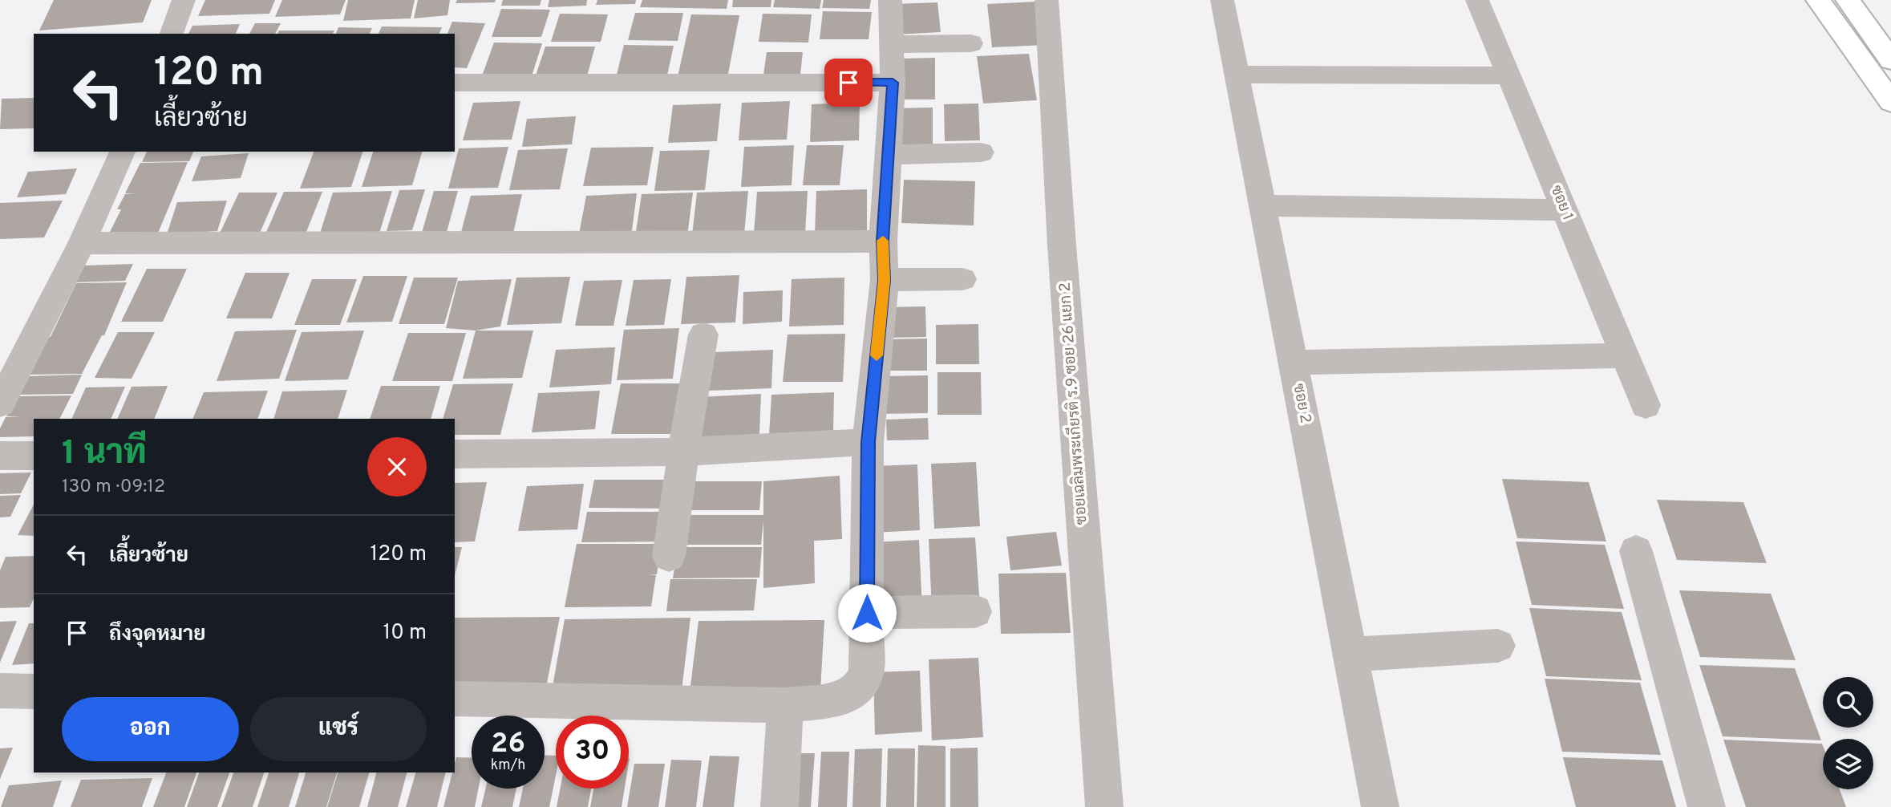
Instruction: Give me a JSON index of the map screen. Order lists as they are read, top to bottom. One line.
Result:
{"streets":{"street":["ซอย 1","ซอยเฉลิมพระเกียรติ ร.9 ซอย 26 แยก 2","ซอย 2"]},"page":{"turn":["120 m","เลี้ยวซ้าย"],"heading":["1 นาที","130 m · 09:12"],"list":[{"name":"เลี้ยวซ้าย","value":"120 m"},{"name":"ถึงจุดหมาย","value":"10 m"}],"buttons":["ออก","แชร์"],"speed":"26 km/h","limit":"30"}}
